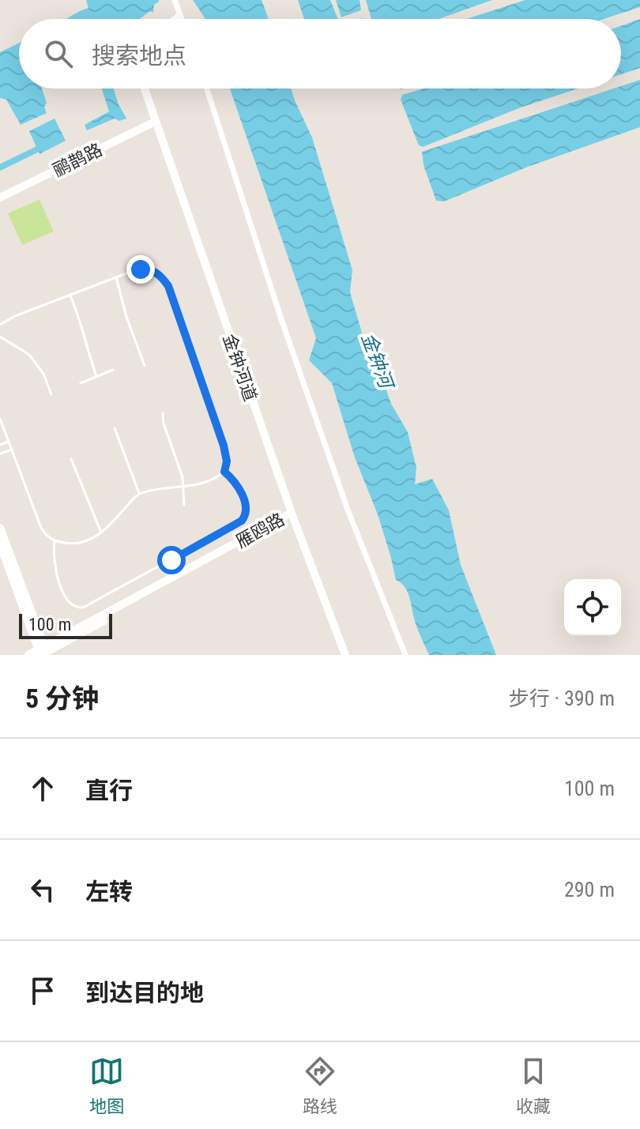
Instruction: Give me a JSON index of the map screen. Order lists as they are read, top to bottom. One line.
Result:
{"streets":{"street":["鹂鹊路","金钟河道","雁鸥路"]},"crossings":[["鹂鹊路","金钟河道"],["金钟河道","雁鸥路"]],"water":["金钟河"],"scale_bar":"100 m","page":{"search":"搜索地点","scale":"100 m","heading":["5 分钟","步行 · 390 m"],"list":[["直行","100 m"],["左转","290 m"],"到达目的地"],"nav":["地图","路线","收藏"]}}
